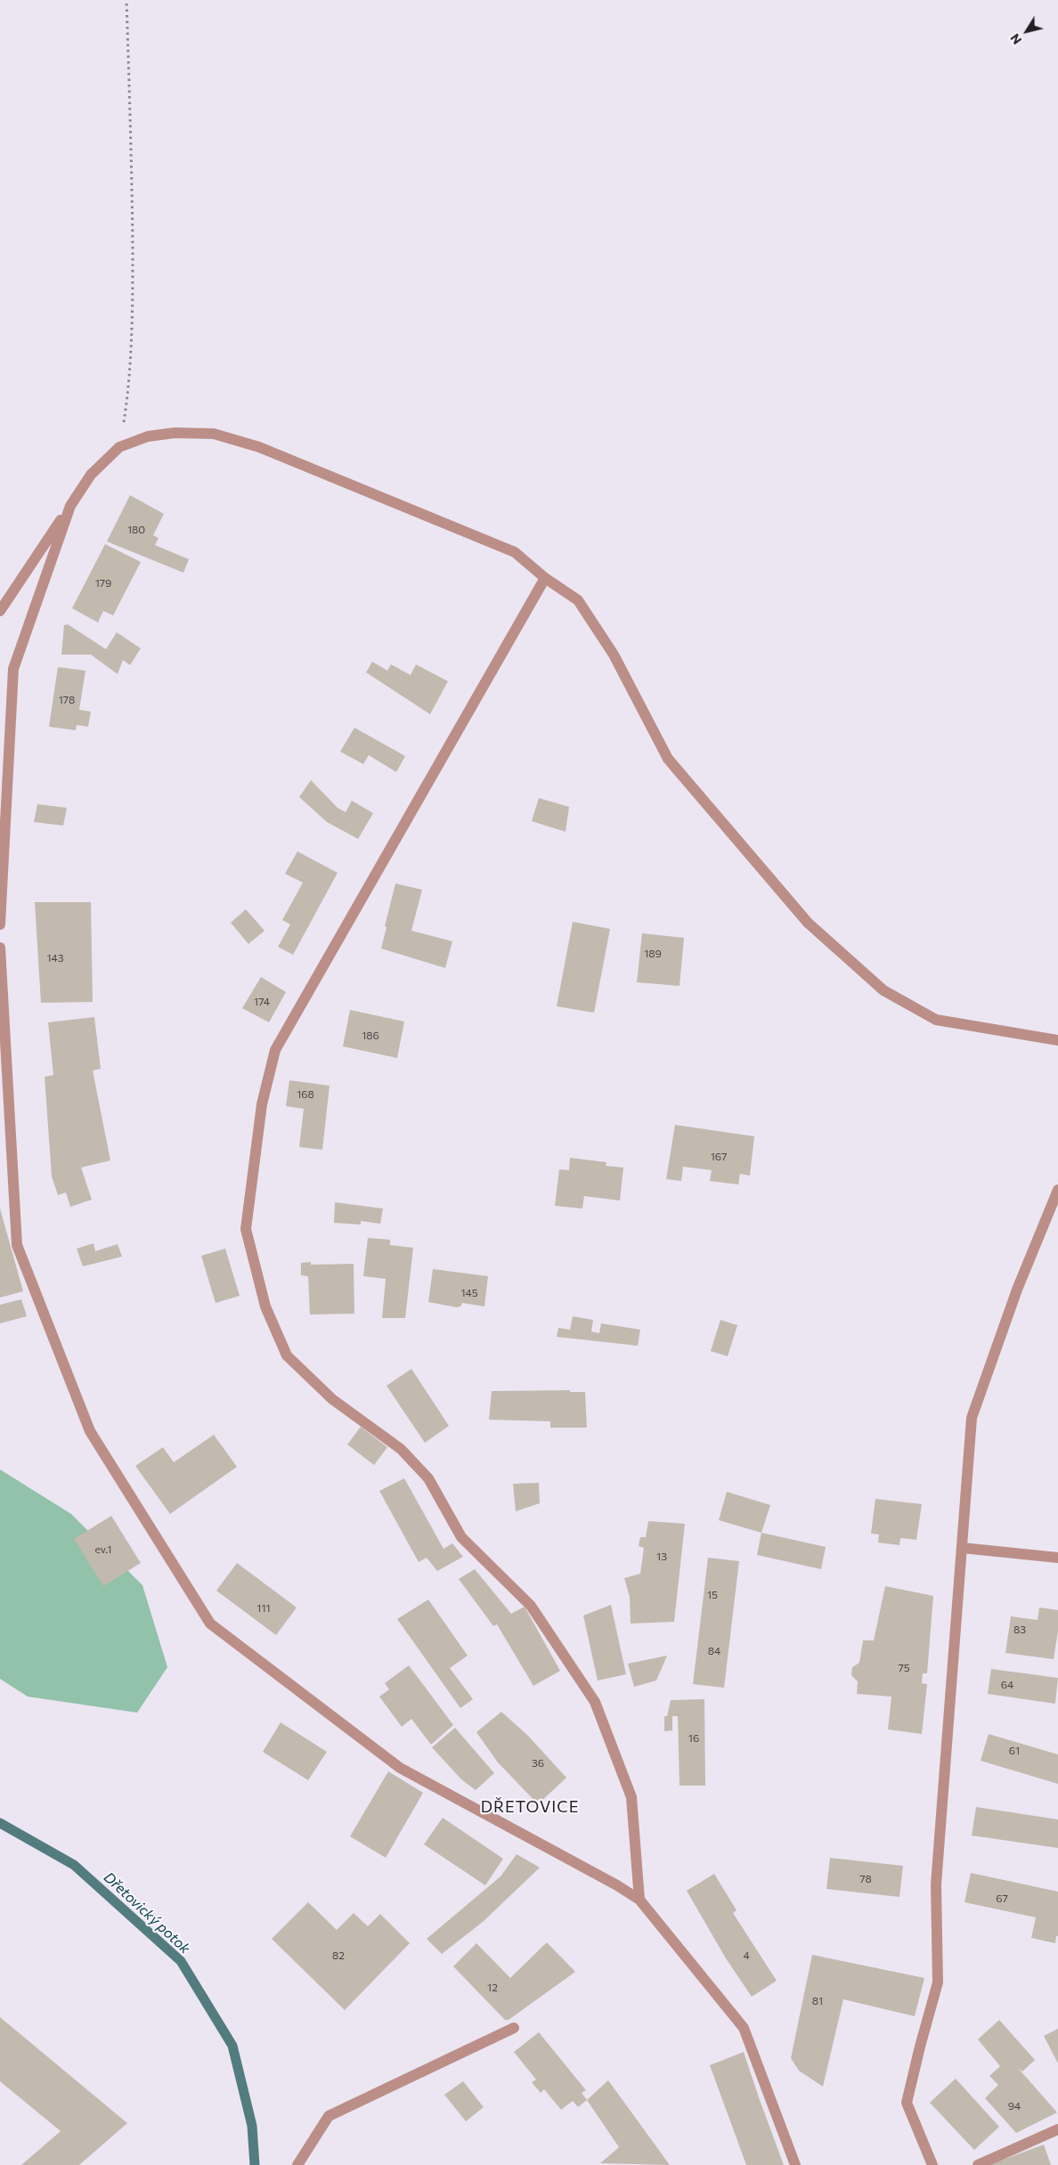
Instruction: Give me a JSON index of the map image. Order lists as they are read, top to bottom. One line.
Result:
{"districts":["DŘETOVICE"],"water":["Dřetovický potok"],"house_numbers":["180","179","178","189","143","174","186","168","167","145","ev.1","13","15","111","83","84","75","64","16","61","36","78","67","82","4","12","81","94"],"north":"bottom left"}
